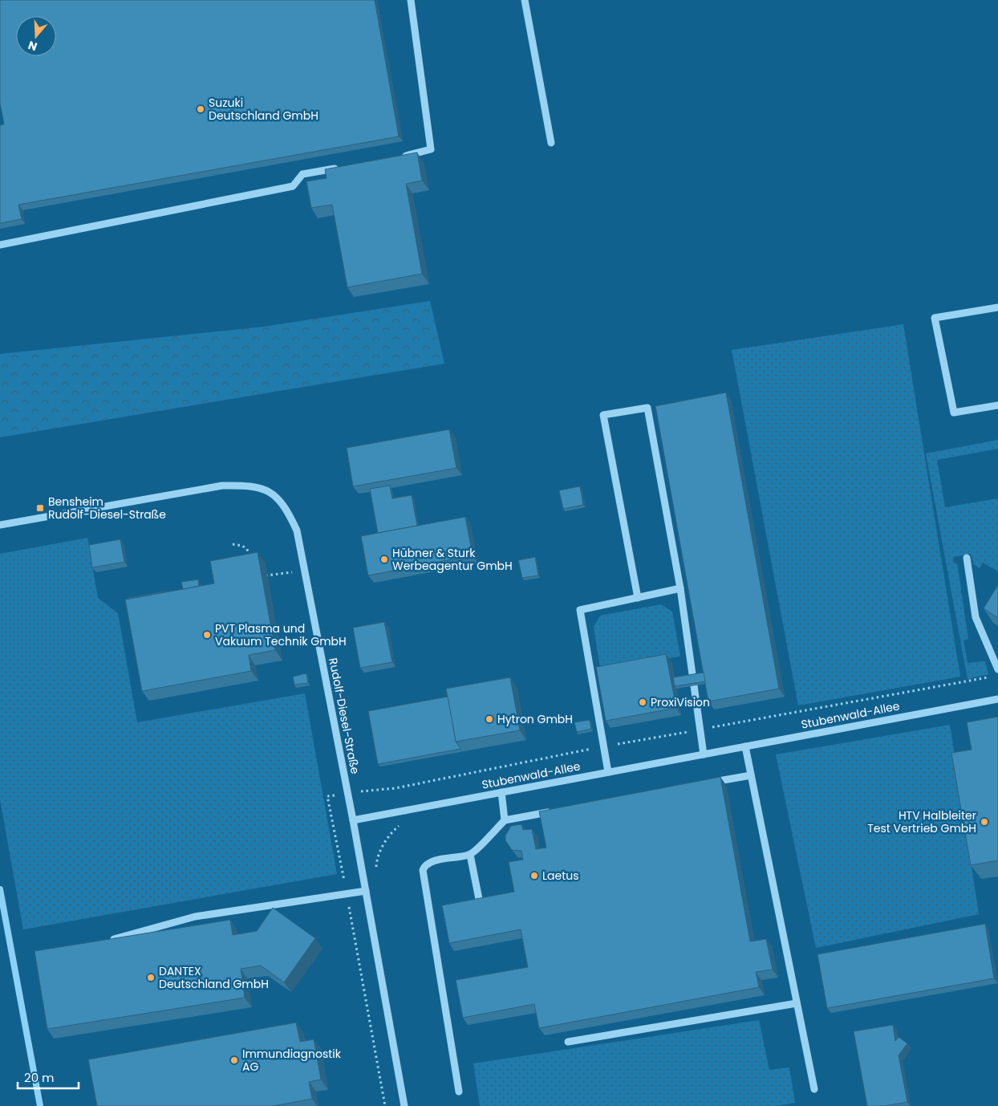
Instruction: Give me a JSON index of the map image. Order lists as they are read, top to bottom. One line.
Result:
{"streets":{"street":["Stubenwald-Allee","Rudolf-Diesel-Straße"]},"crossings":[["Stubenwald-Allee","Rudolf-Diesel-Straße"]],"places":{"other":["Suzuki Deutschland GmbH","Hübner & Sturk Werbeagentur GmbH","PVT Plasma und Vakuum Technik GmbH","ProxiVision","Hytron GmbH","HTV Halbleiter Test Vertrieb GmbH","Laetus","DANTEX Deutschland GmbH","Immundiagnostik AG"],"transit":["Bensheim Rudolf-Diesel-Straße"]},"scale_bar":"20 m","north":"bottom"}
